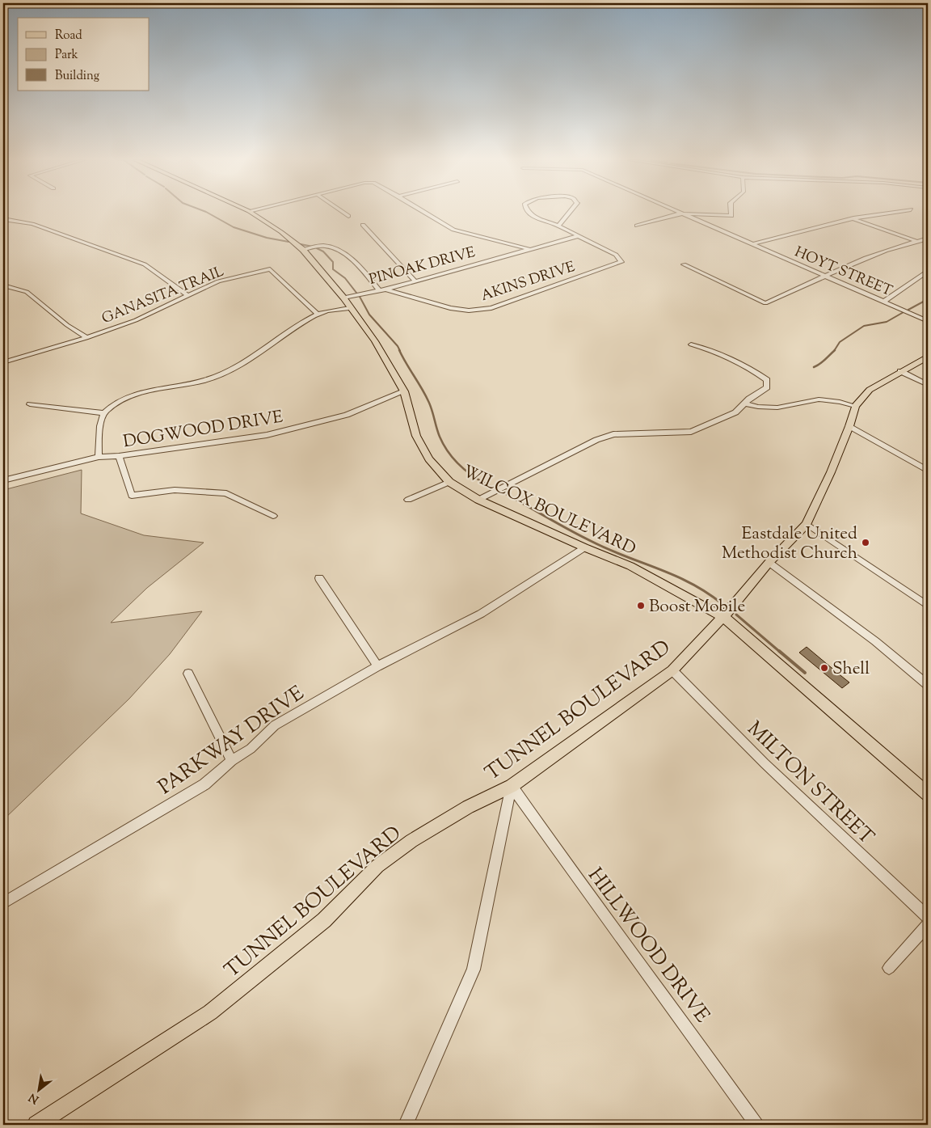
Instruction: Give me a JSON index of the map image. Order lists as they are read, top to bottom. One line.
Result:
{"streets":{"main road":["WILCOX BOULEVARD","TUNNEL BOULEVARD"],"street":["PINOAK DRIVE","HOYT STREET","AKINS DRIVE","GANASITA TRAIL","DOGWOOD DRIVE","PARKWAY DRIVE","MILTON STREET","HILLWOOD DRIVE"]},"crossings":[["PINOAK DRIVE","AKINS DRIVE"],["PINOAK DRIVE","WILCOX BOULEVARD"],["DOGWOOD DRIVE","WILCOX BOULEVARD"],["WILCOX BOULEVARD","TUNNEL BOULEVARD"],["WILCOX BOULEVARD","PARKWAY DRIVE"],["TUNNEL BOULEVARD","MILTON STREET"],["TUNNEL BOULEVARD","HILLWOOD DRIVE"]],"places":["Eastdale United Methodist Church","Boost Mobile","Shell"],"legend":["Road","Park","Building"],"north":"bottom left"}
